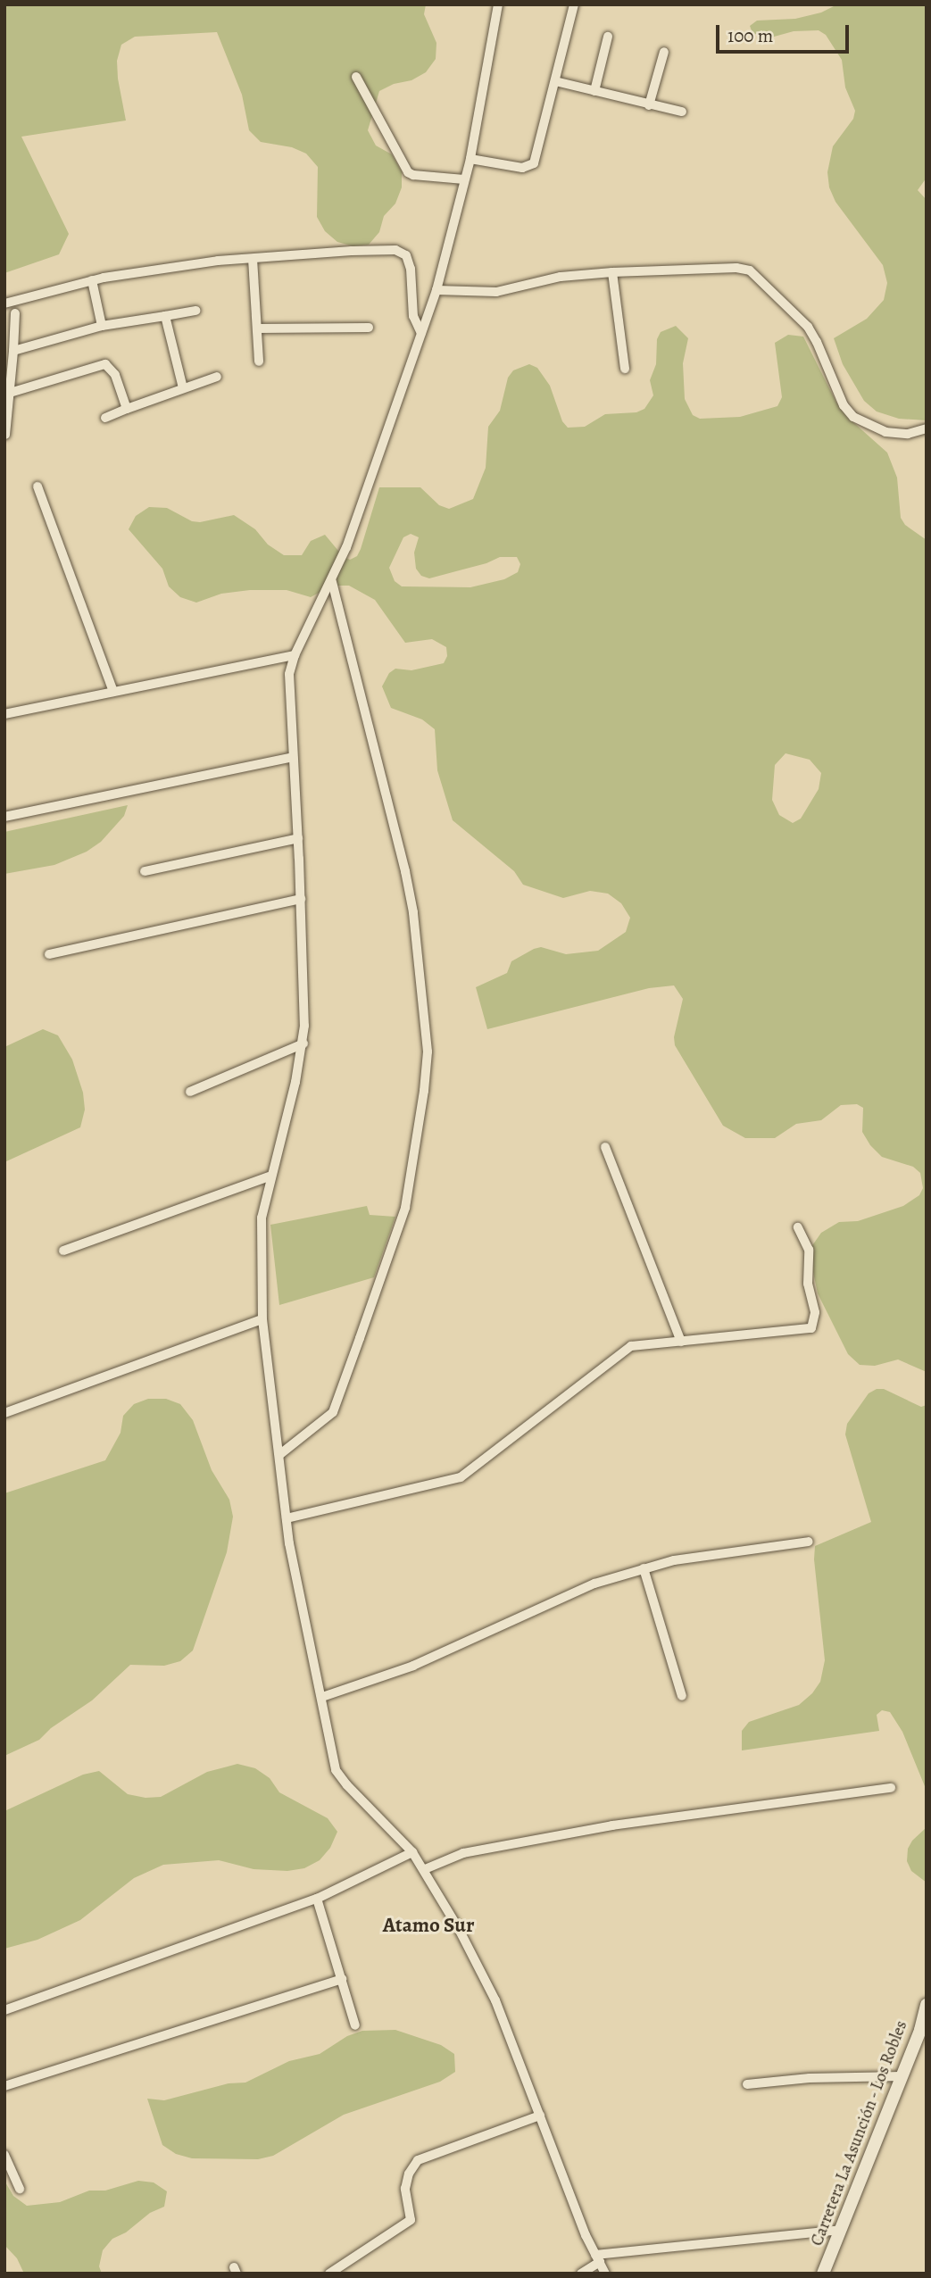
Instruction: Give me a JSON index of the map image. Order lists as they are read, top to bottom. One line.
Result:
{"streets":{"street":["Carretera La Asunción - Los Robles"]},"districts":["Atamo Sur"],"scale_bar":"100 m"}
